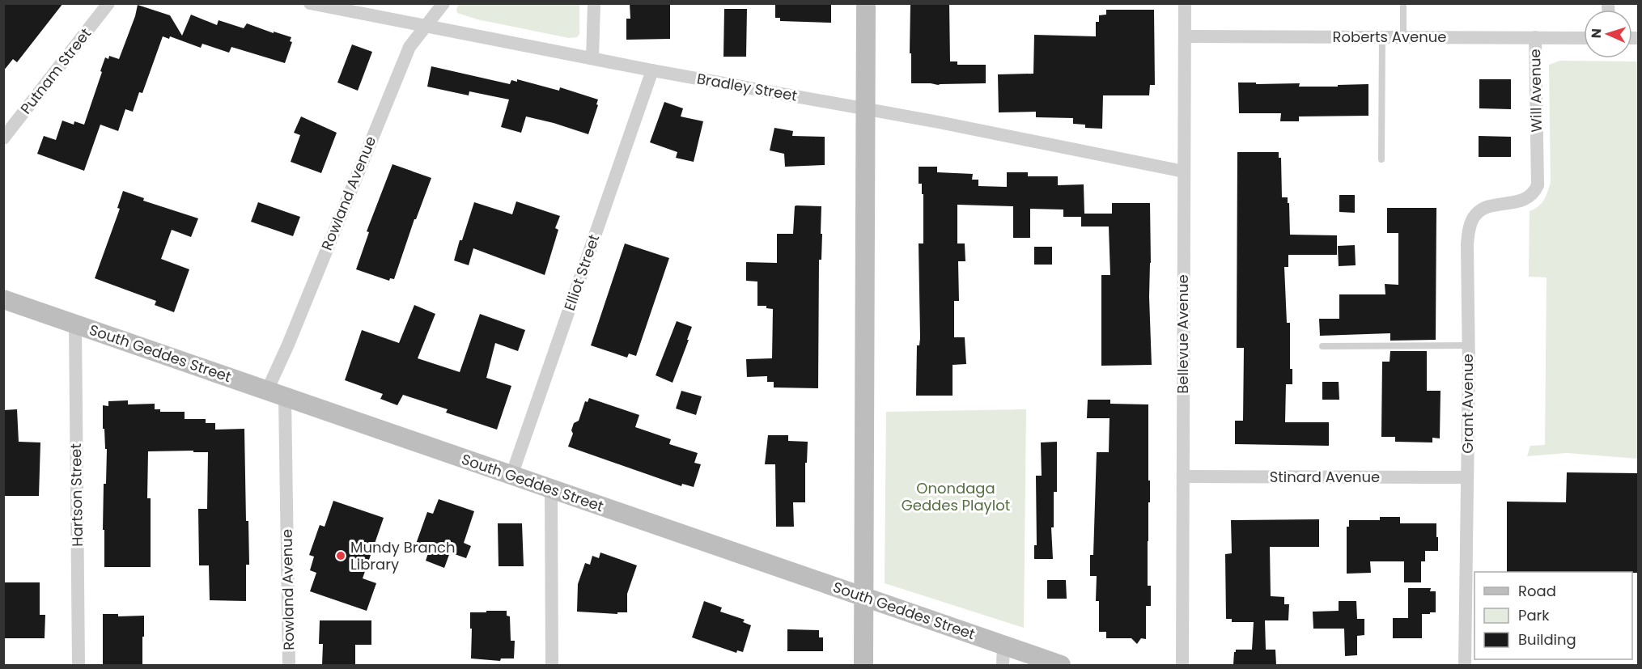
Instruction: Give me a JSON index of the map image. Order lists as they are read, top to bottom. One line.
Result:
{"streets":{"main road":["South Geddes Street"],"street":["Roberts Avenue","Putnam Street","Bradley Street","Will Avenue","Rowland Avenue","Elliot Street","Bellevue Avenue","Grant Avenue","Stinard Avenue","Hartson Street"]},"crossings":[["Roberts Avenue","Will Avenue"],["Roberts Avenue","Bellevue Avenue"],["Bradley Street","Rowland Avenue"],["Bradley Street","Elliot Street"],["Bradley Street","Bellevue Avenue"],["Will Avenue","Grant Avenue"],["Rowland Avenue","South Geddes Street"],["Elliot Street","South Geddes Street"],["Bellevue Avenue","Stinard Avenue"],["South Geddes Street","Hartson Street"],["Grant Avenue","Stinard Avenue"]],"parks":["Onondaga Geddes Playlot"],"places":["Mundy Branch Library"],"legend":["Road","Park","Building"],"north":"left"}
